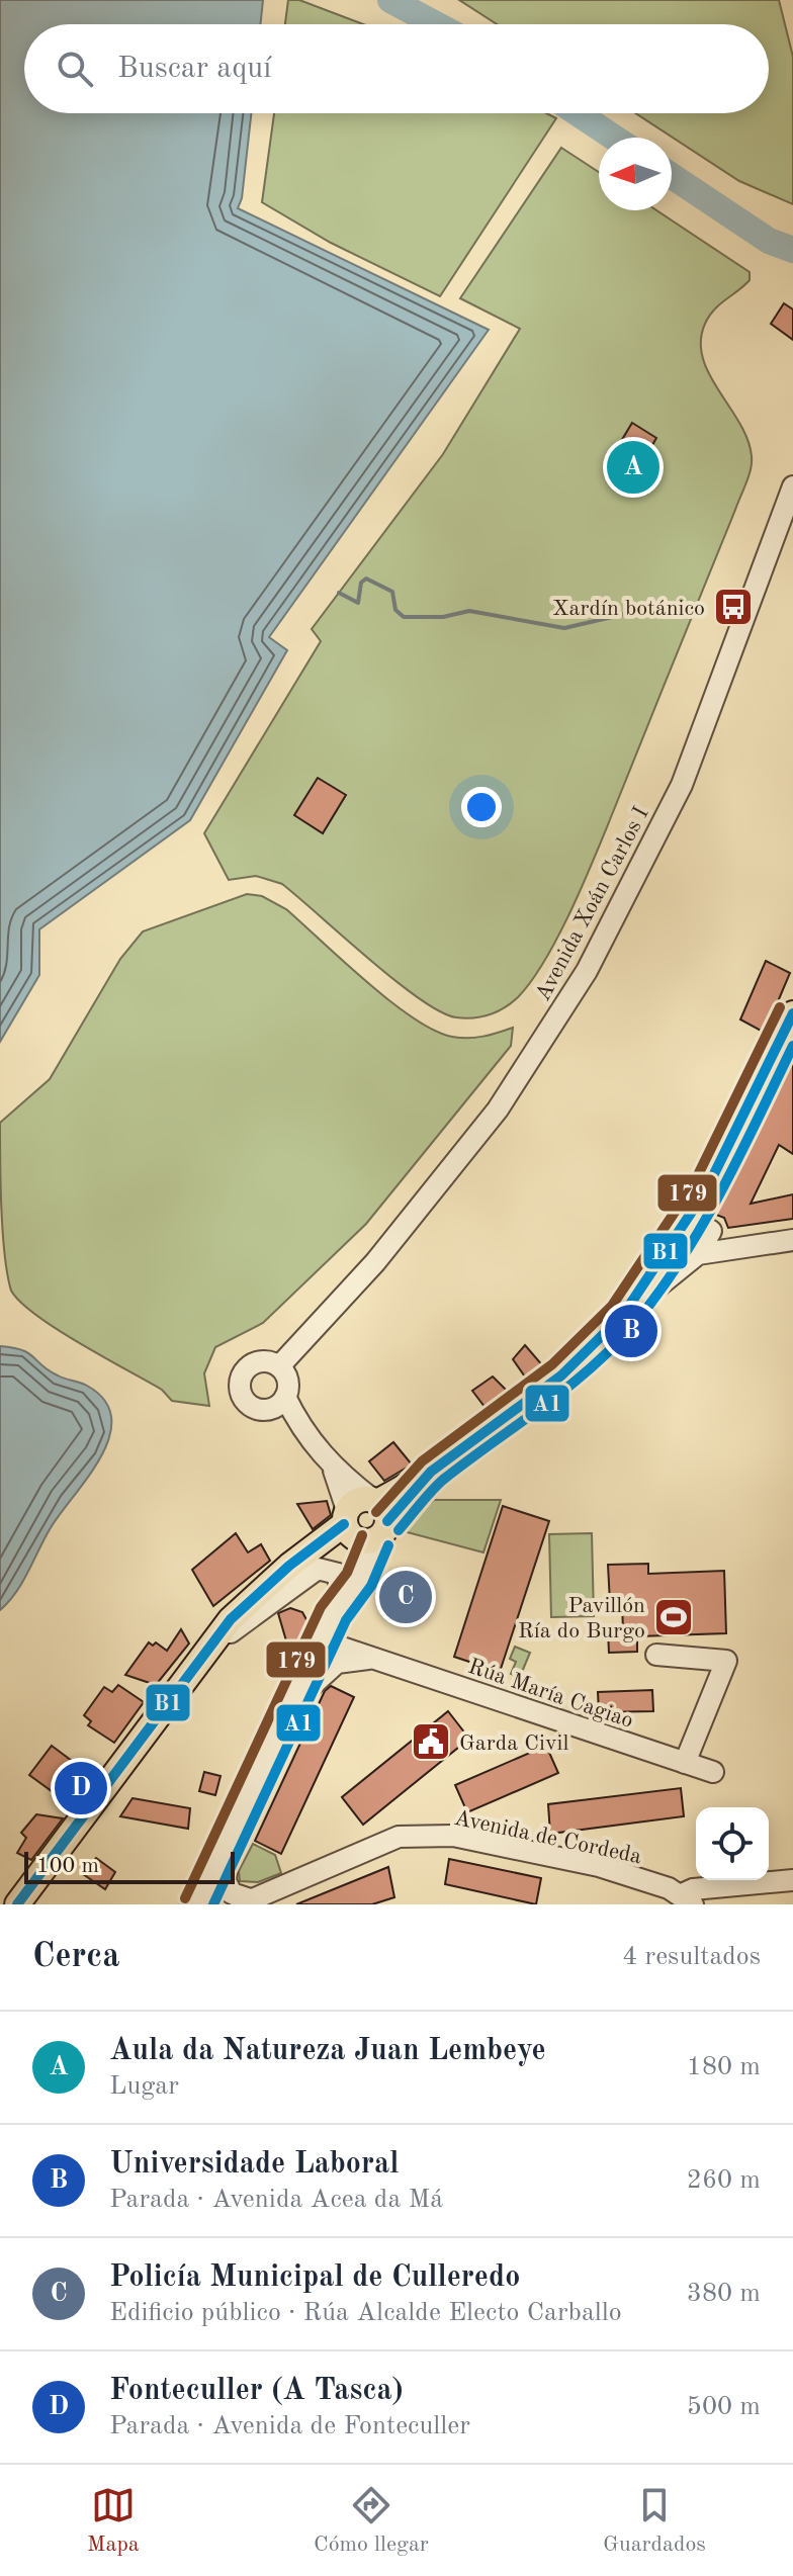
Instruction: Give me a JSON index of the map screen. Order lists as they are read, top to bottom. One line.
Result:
{"streets":{"street":["Avenida Xoán Carlos I","Rúa María Cagiao","Avenida de Cordeda"]},"places":{"bus stop":["Xardín botánico"],"sports":["Pavillón Ría do Burgo"],"public building":["Garda Civil"]},"lines":["transit line 179","transit line B1","transit line A1"],"scale_bar":"100 m","north":"left","page":{"search":"Buscar aquí","pins":["A","B","C","D"],"scale":"100 m","heading":["Cerca","4 resultados"],"list":[{"mark":"A","name":"Aula da Natureza Juan Lembeye","note":"Lugar","value":"180 m"},{"mark":"B","name":"Universidade Laboral","note":"Parada · Avenida Acea da Má","value":"260 m"},{"mark":"C","name":"Policía Municipal de Culleredo","note":"Edificio público · Rúa Alcalde Electo Carballo","value":"380 m"},{"mark":"D","name":"Fonteculler (A Tasca)","note":"Parada · Avenida de Fonteculler","value":"500 m"}],"nav":["Mapa","Cómo llegar","Guardados"]}}
